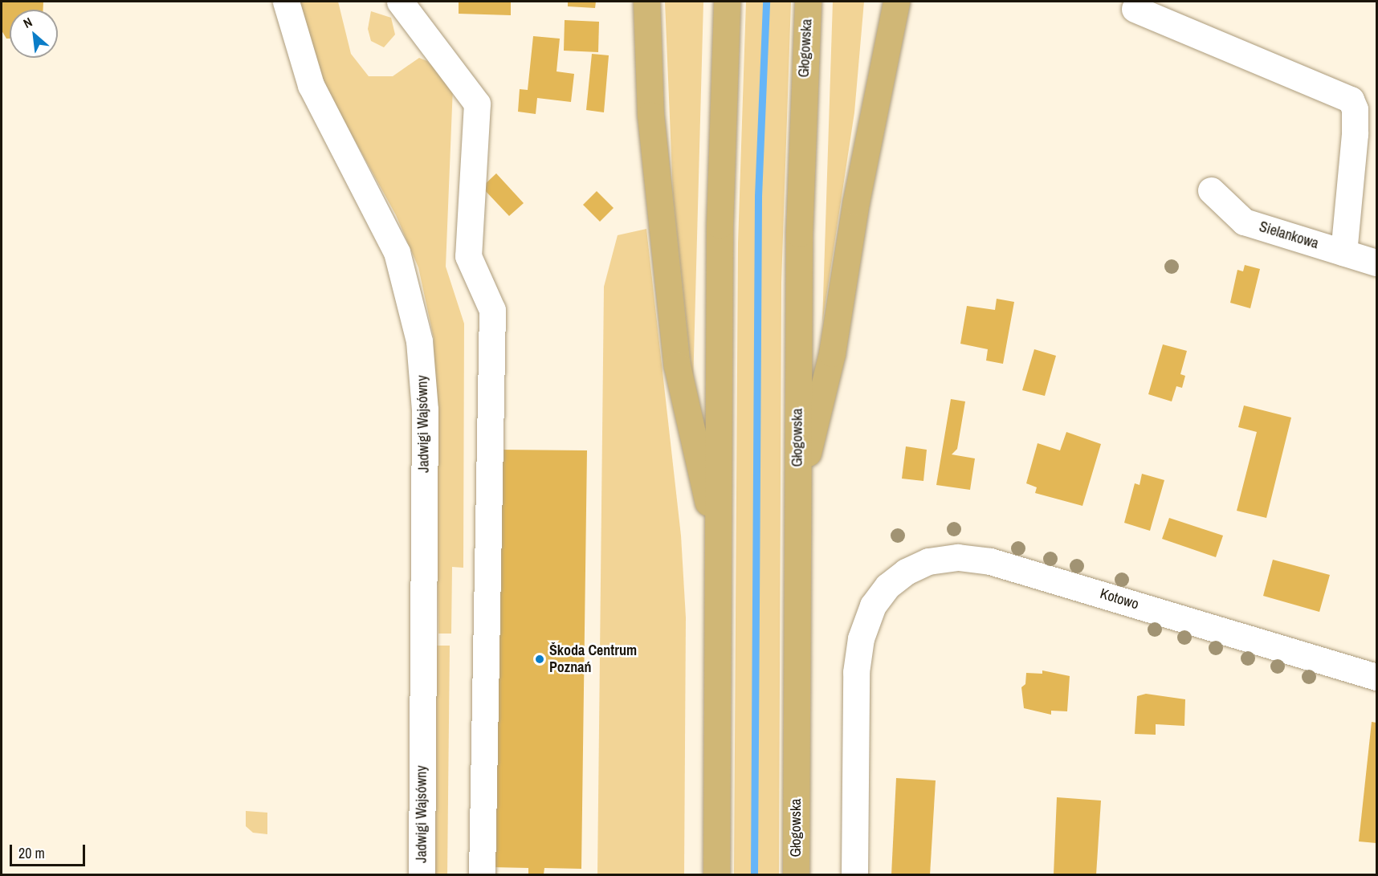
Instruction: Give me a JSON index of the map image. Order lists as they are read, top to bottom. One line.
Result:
{"streets":{"main road":["Głogowska"],"street":["Sielankowa","Jadwigi Wajsówny","Kotowo"]},"places":["Škoda Centrum Poznań"],"scale_bar":"20 m","north":"top left"}
